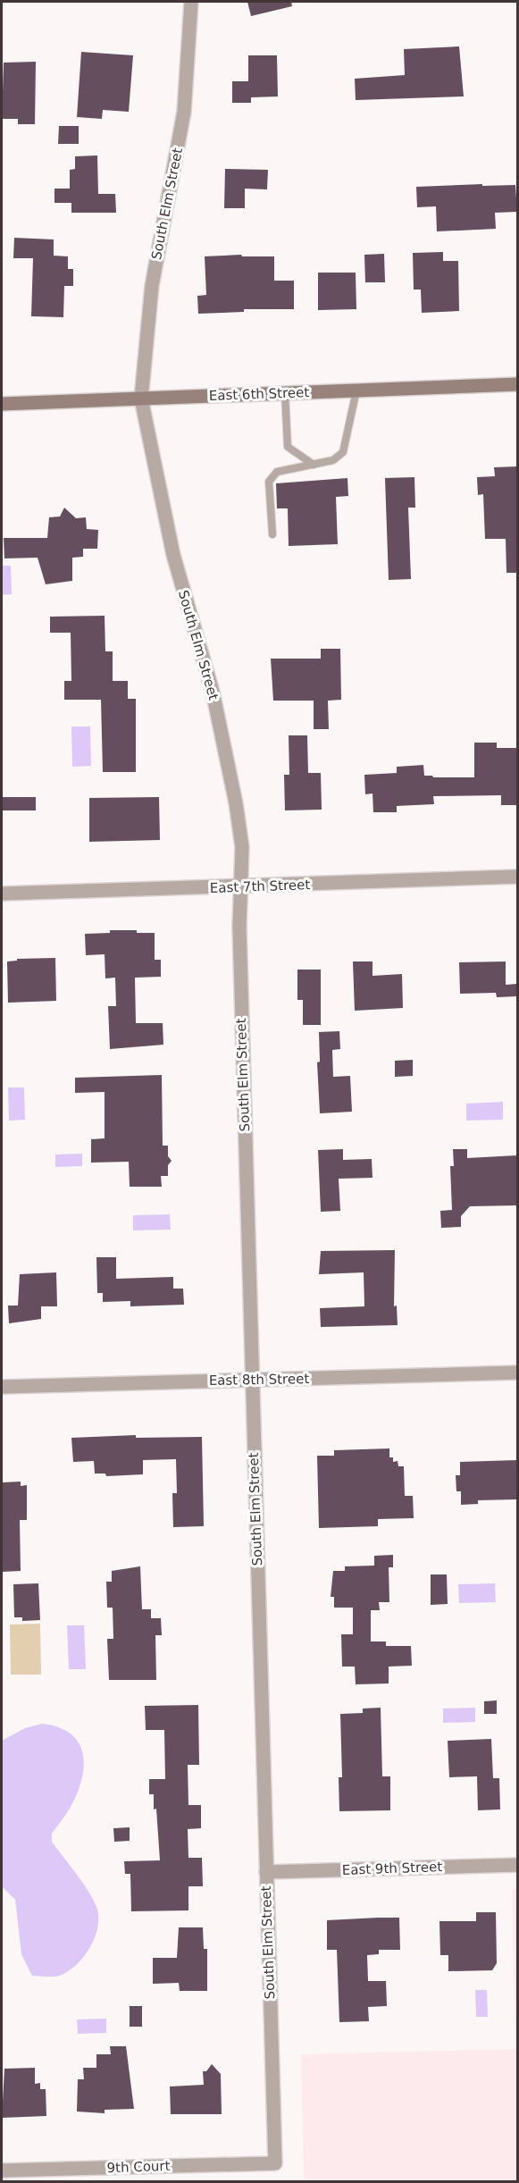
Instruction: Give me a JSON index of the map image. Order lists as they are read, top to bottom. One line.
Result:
{"streets":{"street":["South Elm Street","East 6th Street","East 7th Street","East 8th Street","East 9th Street","9th Court"]},"crossings":[["South Elm Street","East 6th Street"],["South Elm Street","East 7th Street"],["South Elm Street","East 8th Street"],["South Elm Street","East 9th Street"],["South Elm Street","9th Court"]]}
